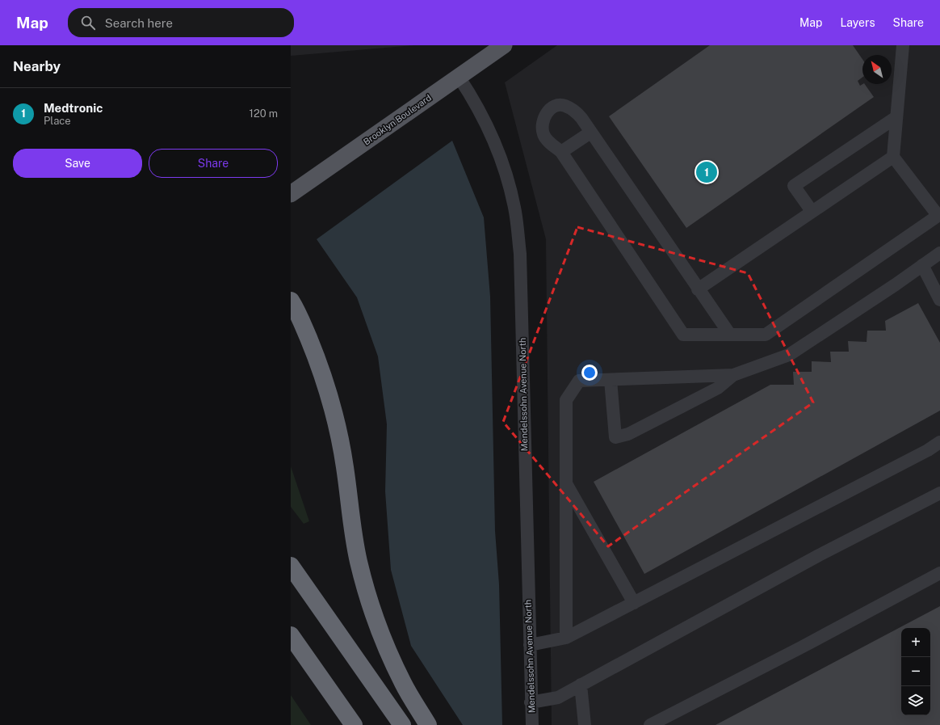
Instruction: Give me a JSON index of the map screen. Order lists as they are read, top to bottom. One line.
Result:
{"streets":{"main road":["Brooklyn Boulevard"],"street":["Mendelssohn Avenue North"]},"crossings":[["Brooklyn Boulevard","Mendelssohn Avenue North"]],"north":"top left","page":{"header":"Map","search":"Search here","nav":["Map","Layers","Share"],"heading":"Nearby","list":[{"mark":"1","name":"Medtronic","note":"Place","value":"120 m"}],"buttons":["Save","Share"],"pins":"1","map_buttons":["+","−"]}}
